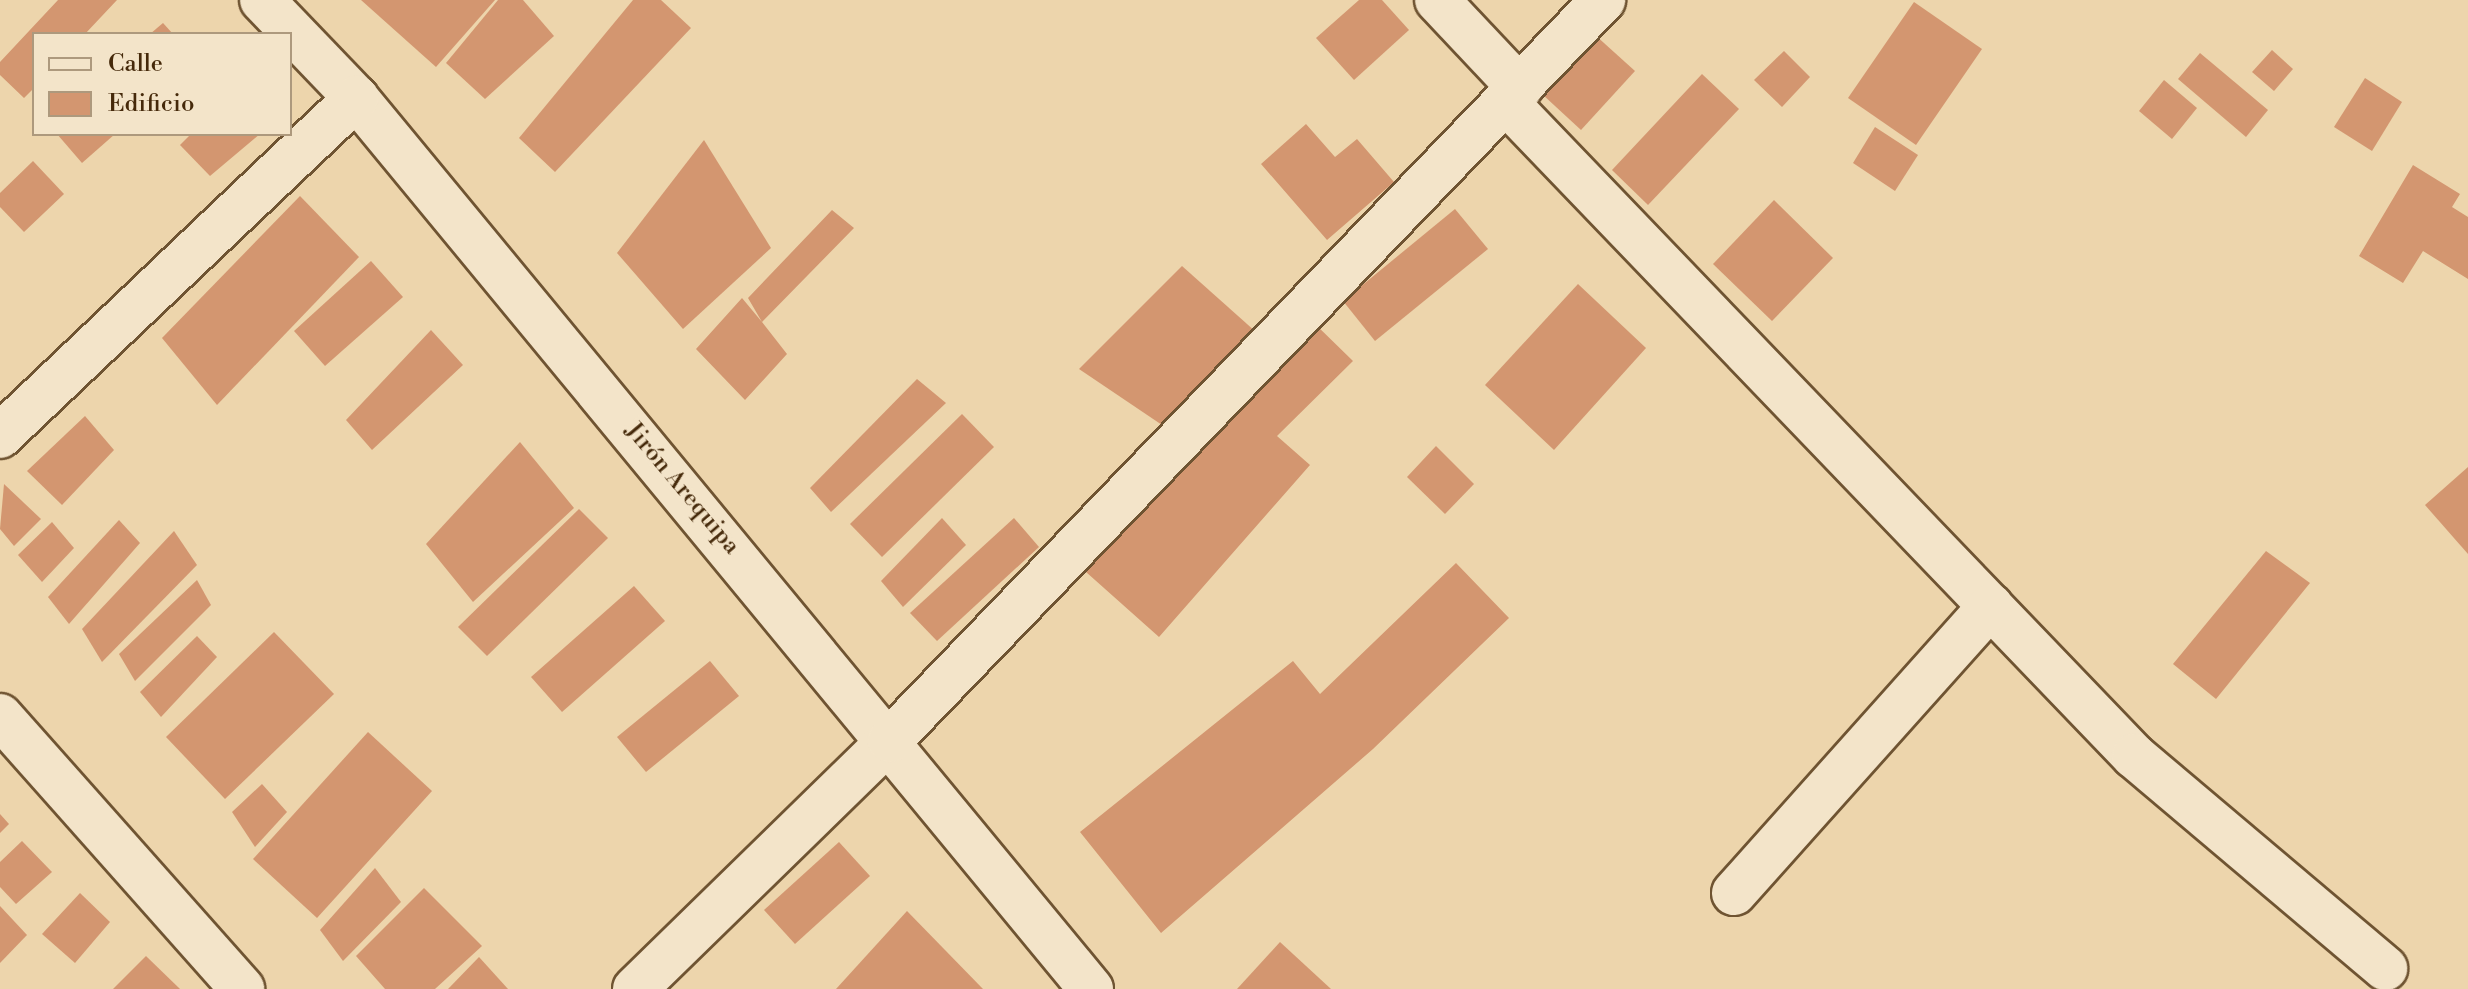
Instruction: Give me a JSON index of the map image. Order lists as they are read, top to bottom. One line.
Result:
{"streets":{"street":["Jirón Arequipa"]},"legend":["Calle","Edificio"]}
